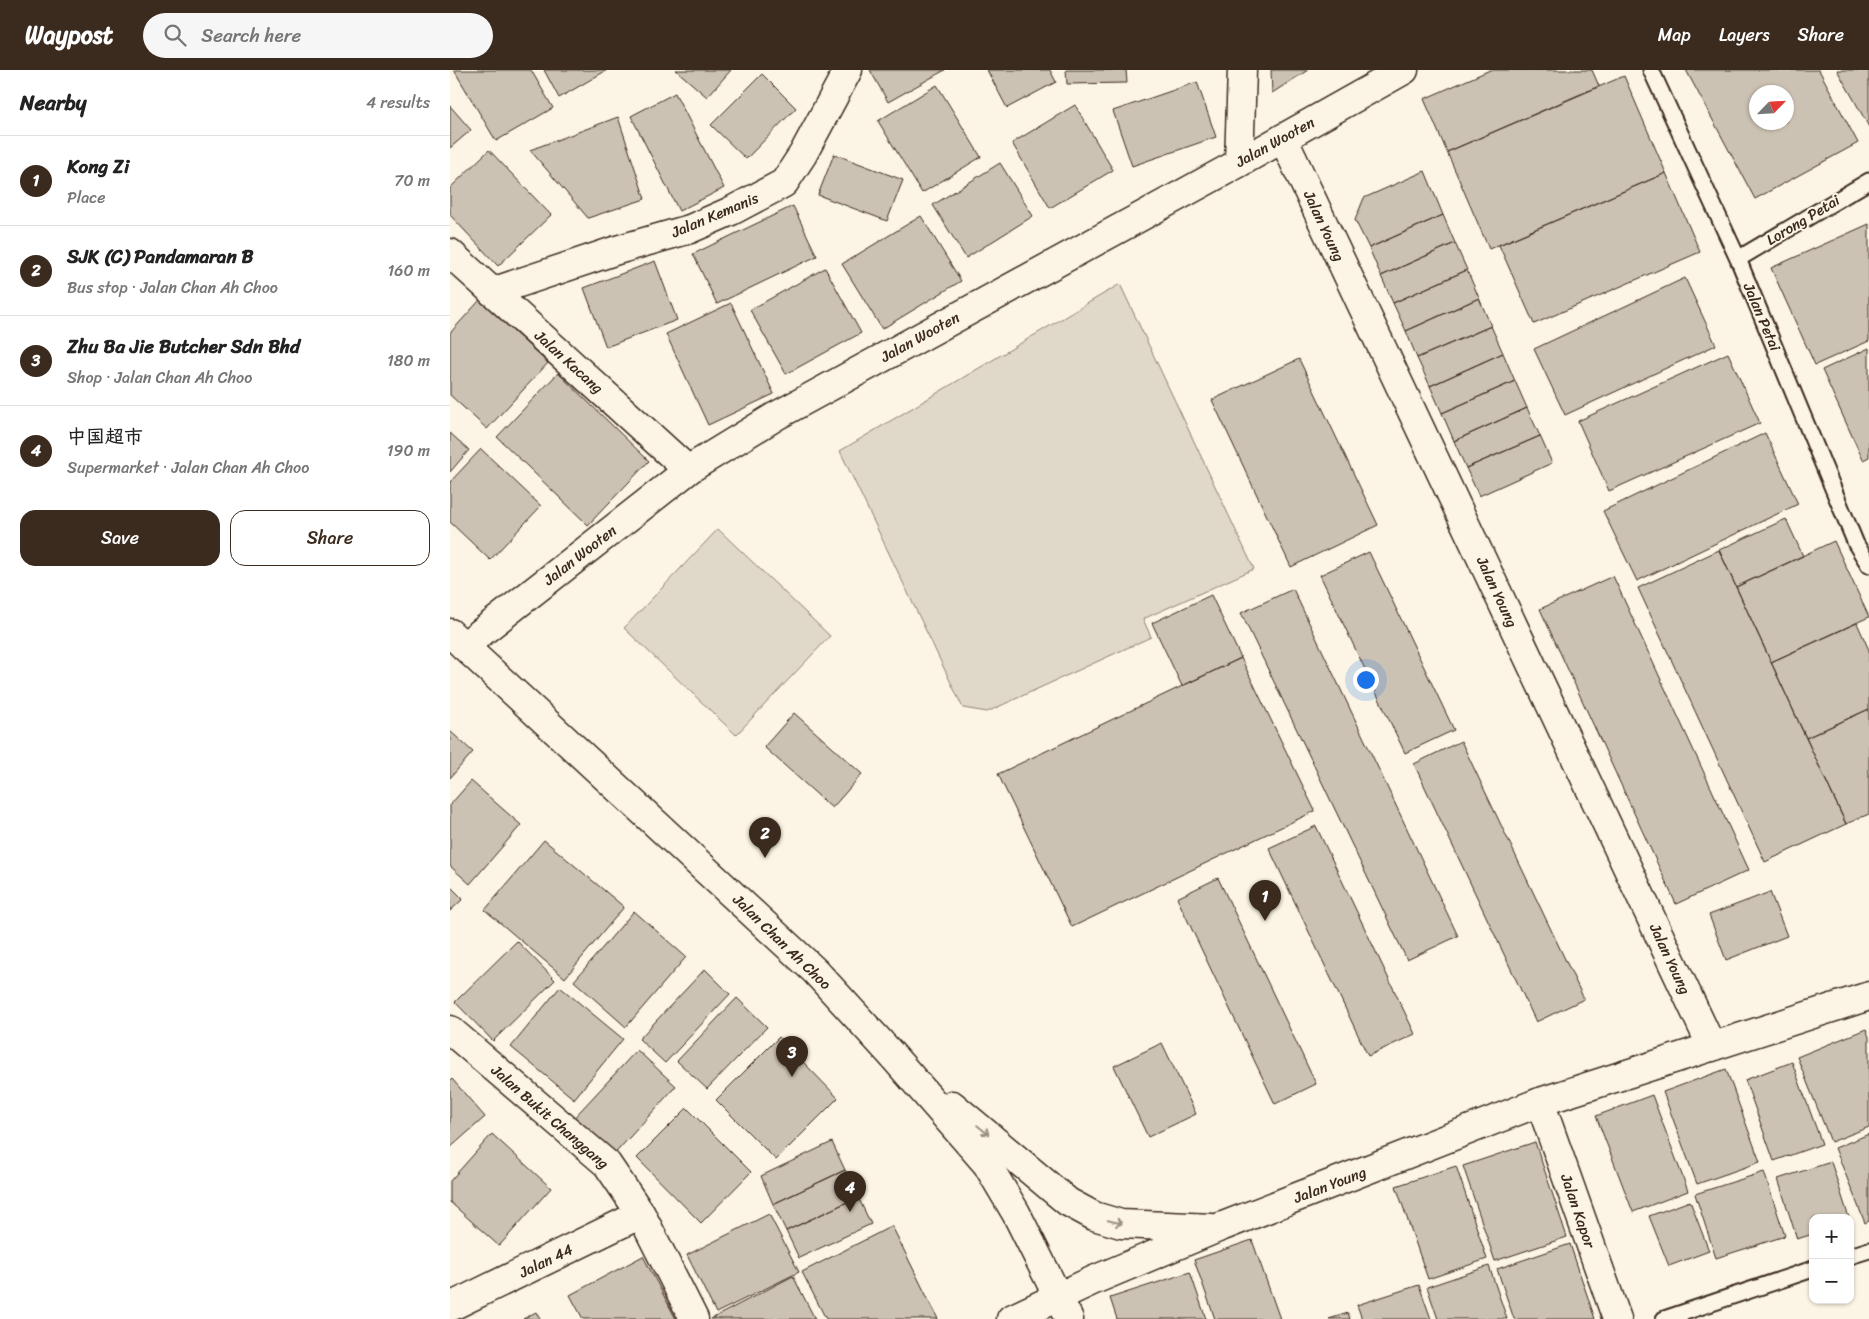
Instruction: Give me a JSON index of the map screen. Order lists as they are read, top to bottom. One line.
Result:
{"streets":{"street":["Jalan Wooten","Jalan Kemanis","Jalan Young","Jalan Kacang","Jalan Chan Ah Choo","Jalan Bukit Changgang","Jalan Kapor","Jalan 44"],"lane":["Lorong Petai","Jalan Petai"]},"crossings":[["Jalan Wooten","Jalan Young"],["Jalan Wooten","Jalan Kacang"],["Jalan Wooten","Jalan Chan Ah Choo"],["Jalan Kemanis","Jalan Kacang"],["Lorong Petai","Jalan Petai"],["Jalan Young","Jalan Chan Ah Choo"],["Jalan Young","Jalan Kapor"],["Jalan Bukit Changgang","Jalan 44"]],"north":"top right","page":{"header":"Waypost","search":"Search here","nav":["Map","Layers","Share"],"heading":["Nearby","4 results"],"list":[{"mark":"1","name":"Kong Zi","note":"Place","value":"70 m"},{"mark":"2","name":"SJK (C) Pandamaran B","note":"Bus stop · Jalan Chan Ah Choo","value":"160 m"},{"mark":"3","name":"Zhu Ba Jie Butcher Sdn Bhd","note":"Shop · Jalan Chan Ah Choo","value":"180 m"},{"mark":"4","name":"中国超市","note":"Supermarket · Jalan Chan Ah Choo","value":"190 m"}],"buttons":["Save","Share"],"pins":["2","1","3","4"],"map_buttons":["+","−"]}}
